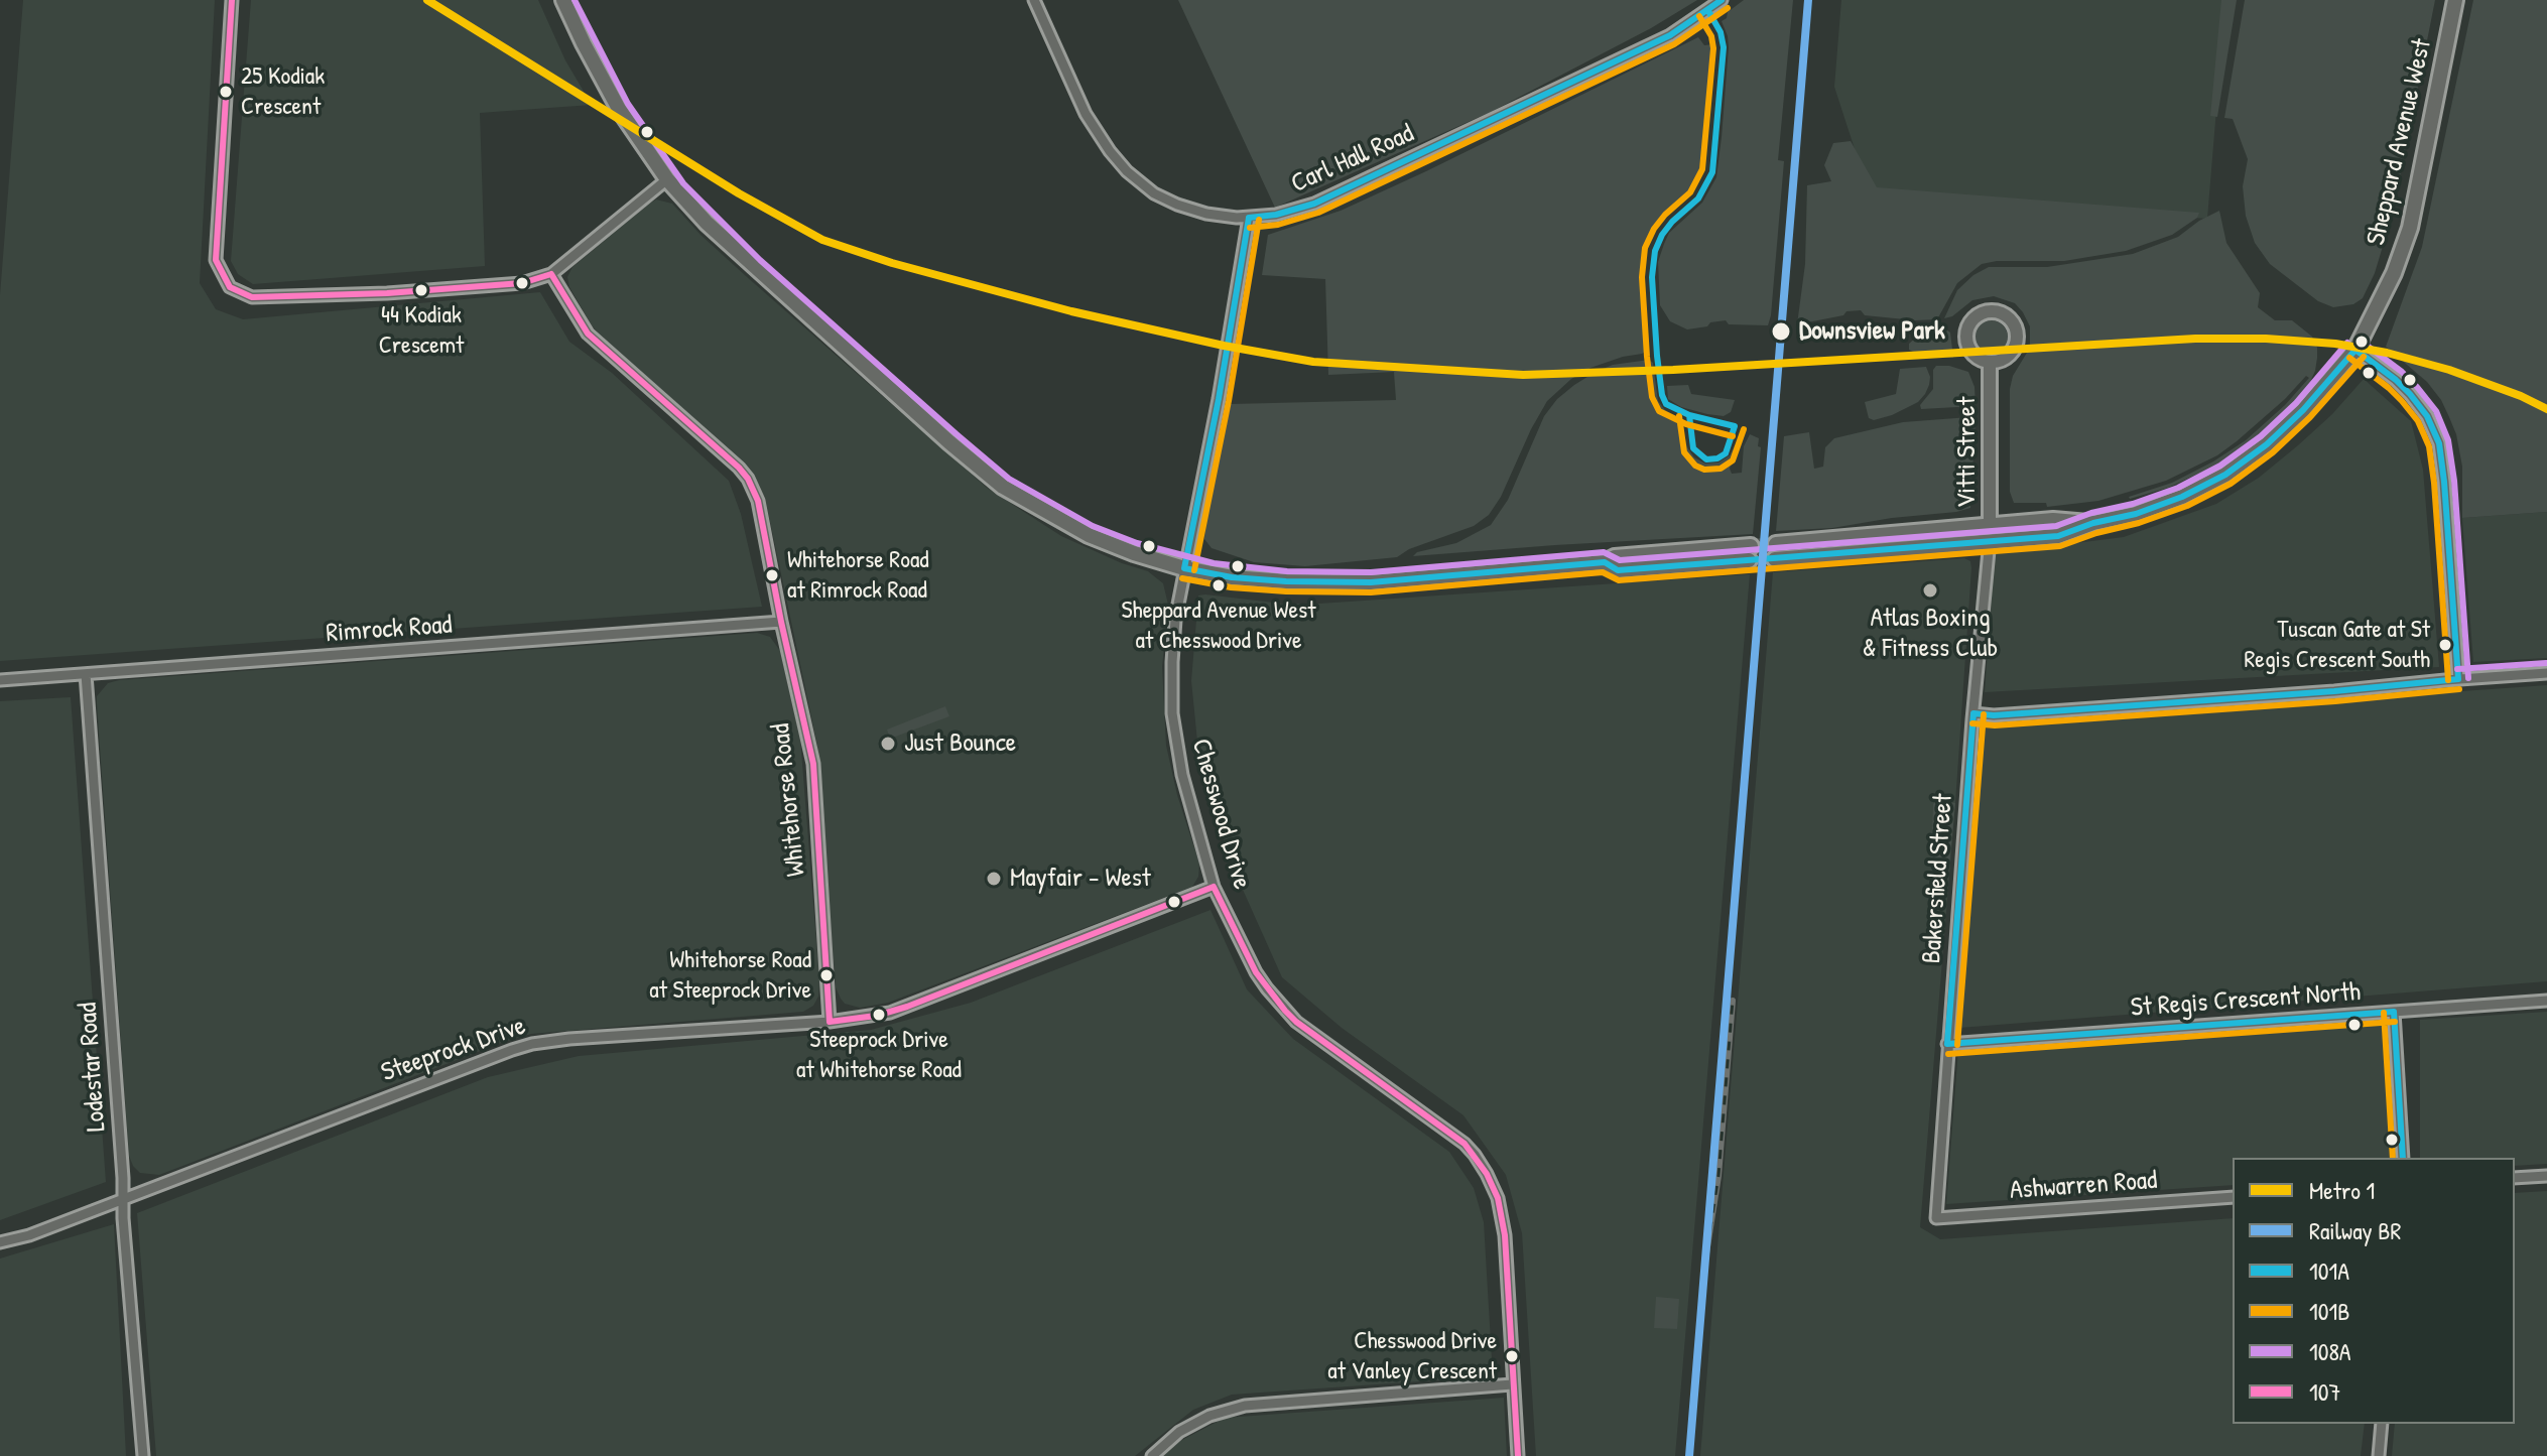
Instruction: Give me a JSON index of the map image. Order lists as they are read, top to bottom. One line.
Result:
{"streets":{"main road":["Sheppard Avenue West"],"street":["Carl Hall Road","Vitti Street","Rimrock Road","Whitehorse Road","Chesswood Drive","Bakersfield Street","St Regis Crescent North","Steeprock Drive","Lodestar Road","Ashwarren Road"]},"crossings":[["Sheppard Avenue West","Vitti Street"],["Sheppard Avenue West","Bakersfield Street"],["Carl Hall Road","Chesswood Drive"],["Vitti Street","Bakersfield Street"],["Rimrock Road","Whitehorse Road"],["Rimrock Road","Lodestar Road"],["Whitehorse Road","Steeprock Drive"],["Chesswood Drive","Steeprock Drive"],["Bakersfield Street","St Regis Crescent North"],["Bakersfield Street","Ashwarren Road"],["Steeprock Drive","Lodestar Road"]],"places":["25 Kodiak Crescent","44 Kodiak Crescemt","Downsview Park","Whitehorse Road at Rimrock Road","Sheppard Avenue West at Chesswood Drive","Atlas Boxing & Fitness Club","Tuscan Gate at St Regis Crescent South","Just Bounce","Mayfair - West","Whitehorse Road at Steeprock Drive","Steeprock Drive at Whitehorse Road","Chesswood Drive at Vanley Crescent"],"lines":["metro line 1","rail line BR","transit line 101A","transit line 108A","transit line 107","transit line 101B"],"legend":["Metro 1","Railway BR","101A","101B","108A","107"]}
